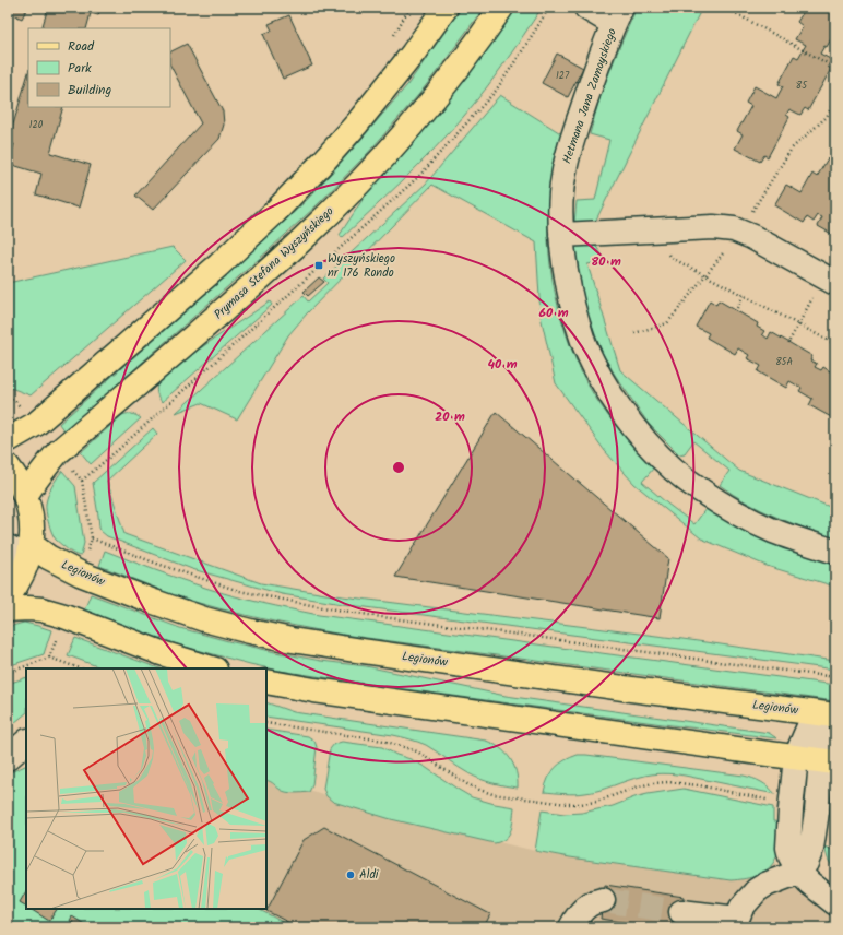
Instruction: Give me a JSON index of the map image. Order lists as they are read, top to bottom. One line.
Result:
{"streets":{"main road":["Prymasa Stefana Wyszyńskiego","Legionów"],"street":["Hetmana Jana Zamoyskiego"]},"places":{"transit":["Wyszyńskiego nr 176 Rondo"],"other":["Aldi"]},"house_numbers":["127","85","120","85A"],"legend":["Road","Park","Building"],"rings":["80 m","60 m","40 m","20 m"]}
